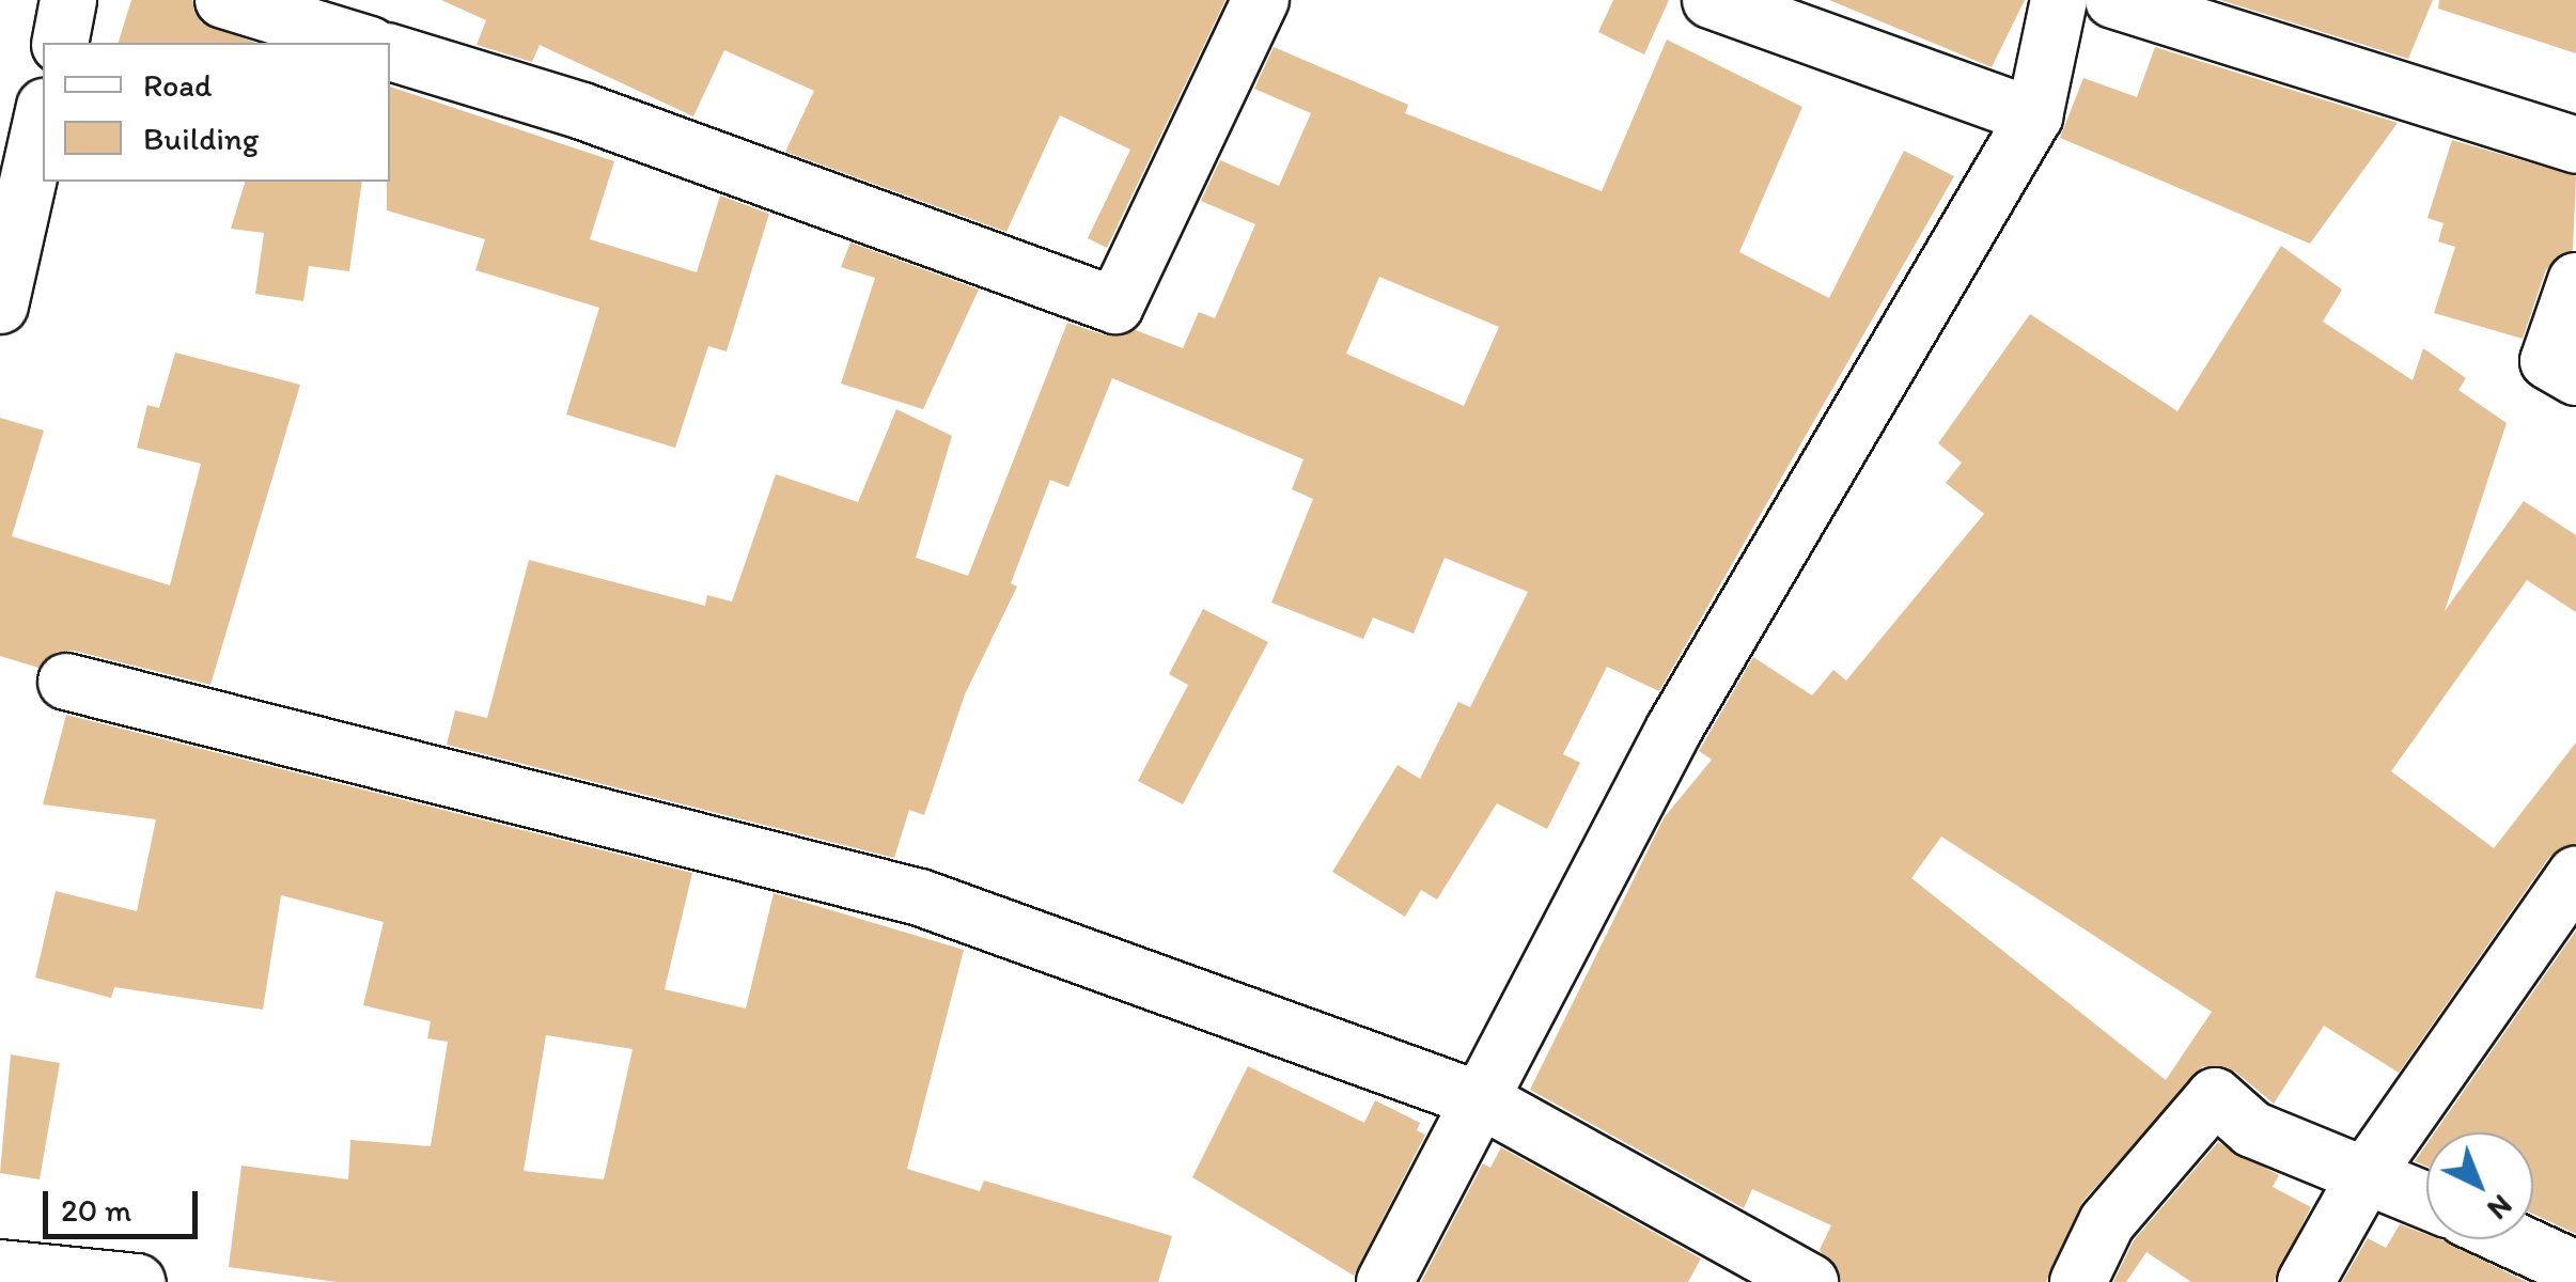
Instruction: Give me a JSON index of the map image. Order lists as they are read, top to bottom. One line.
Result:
{"legend":["Road","Building"],"scale_bar":"20 m","north":"bottom right"}
